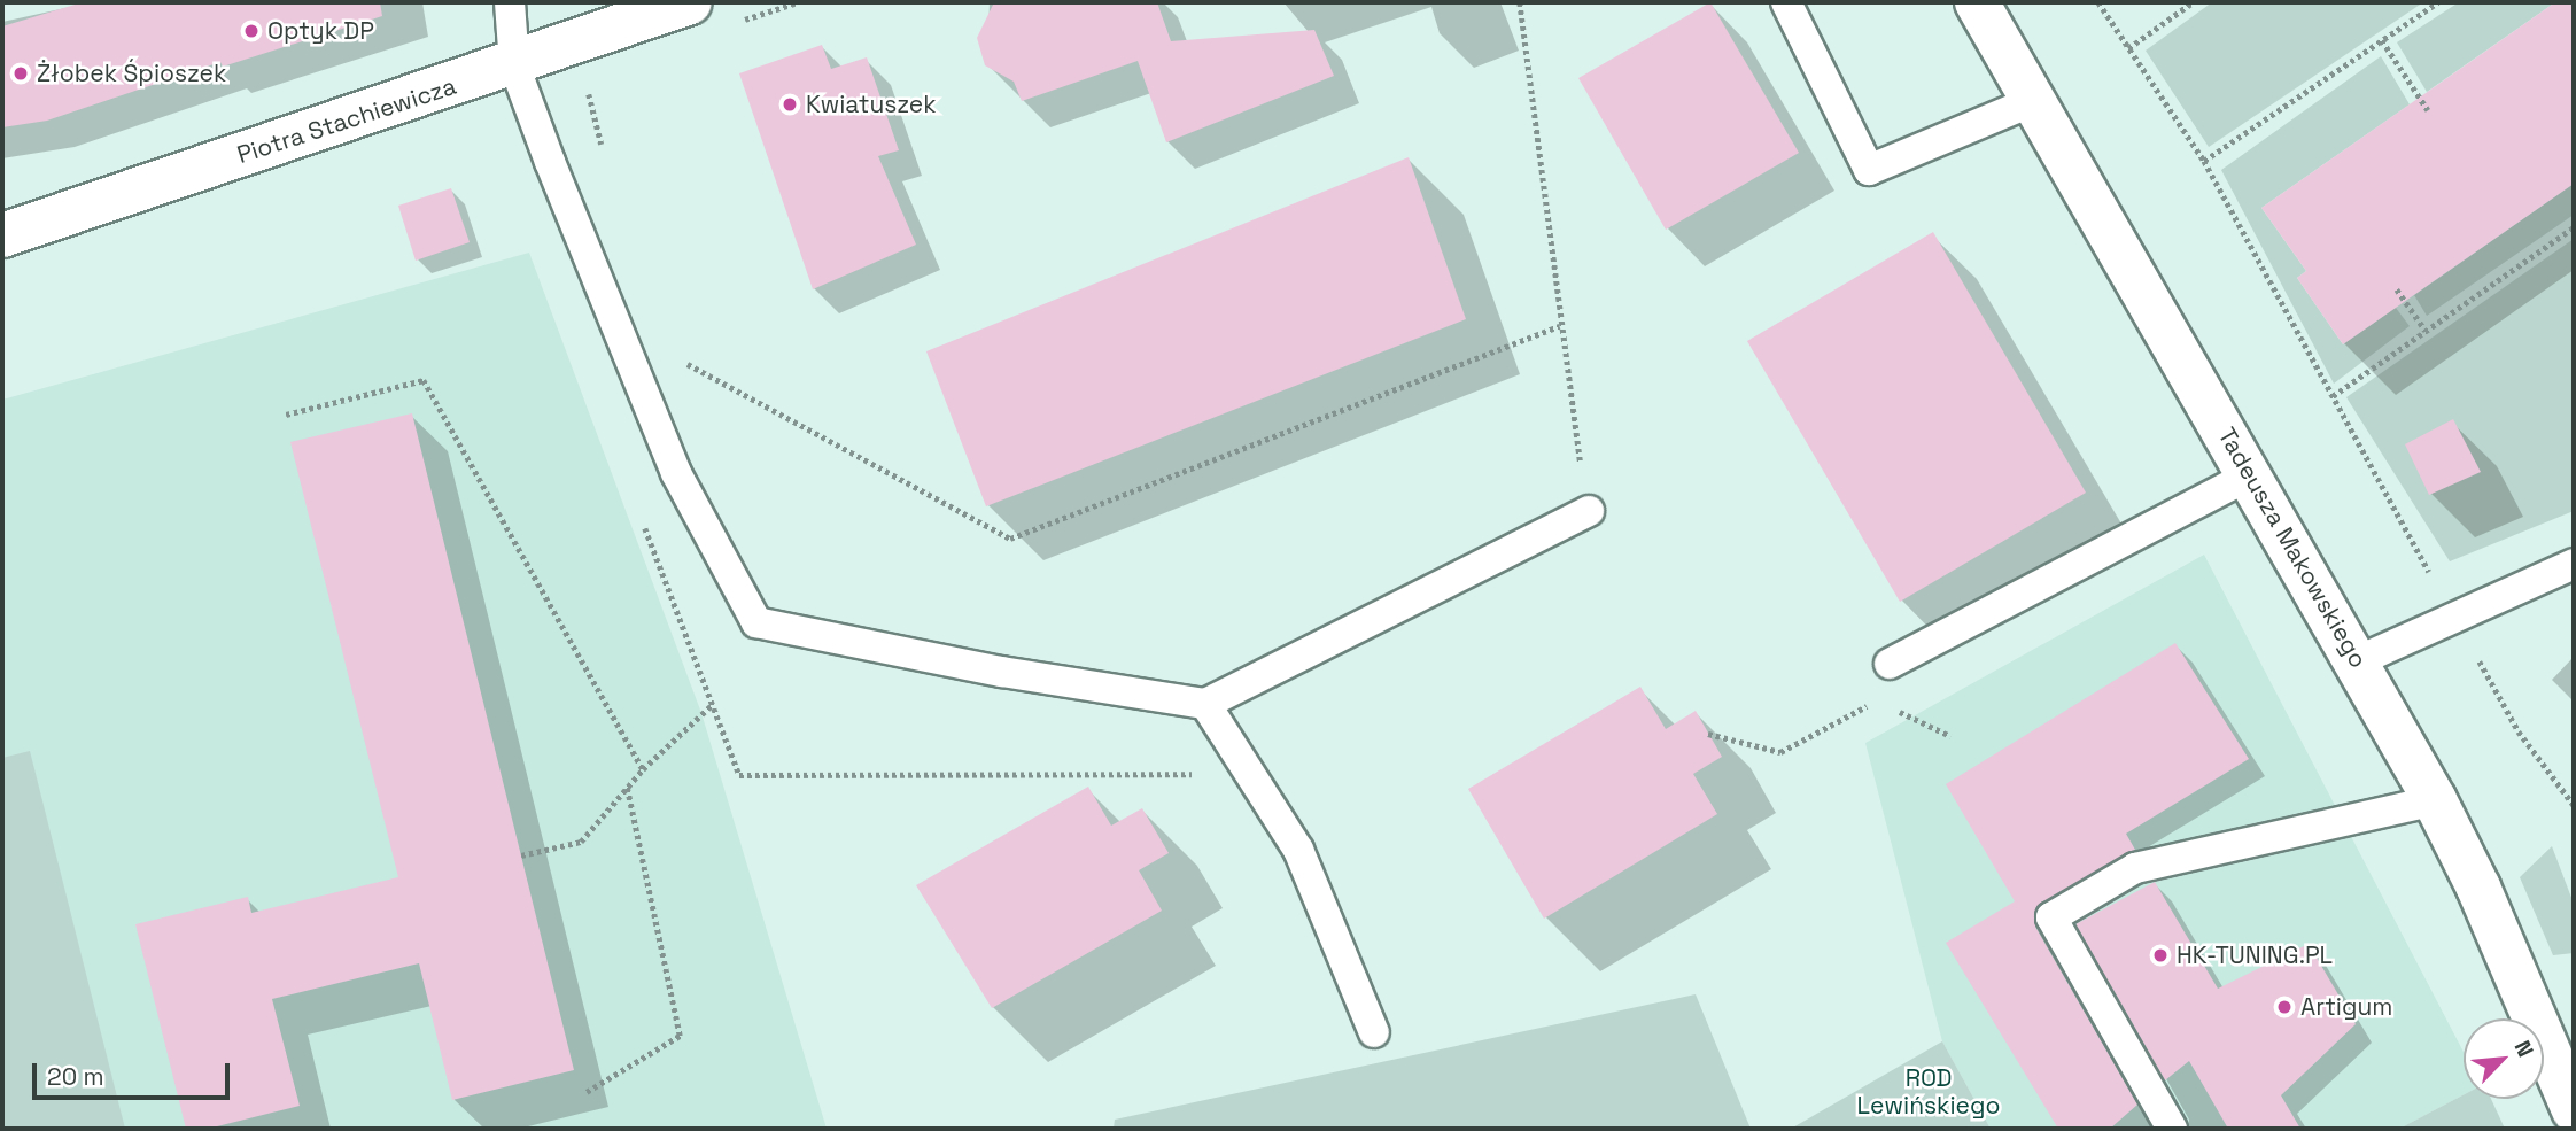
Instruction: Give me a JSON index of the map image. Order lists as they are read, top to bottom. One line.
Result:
{"streets":{"street":["Piotra Stachiewicza","Tadeusza Makowskiego"]},"parks":["ROD Lewińskiego"],"places":["Optyk DP","Żłobek Śpioszek","Kwiatuszek","HK-TUNING.PL","Artigum"],"scale_bar":"20 m","north":"top right"}
